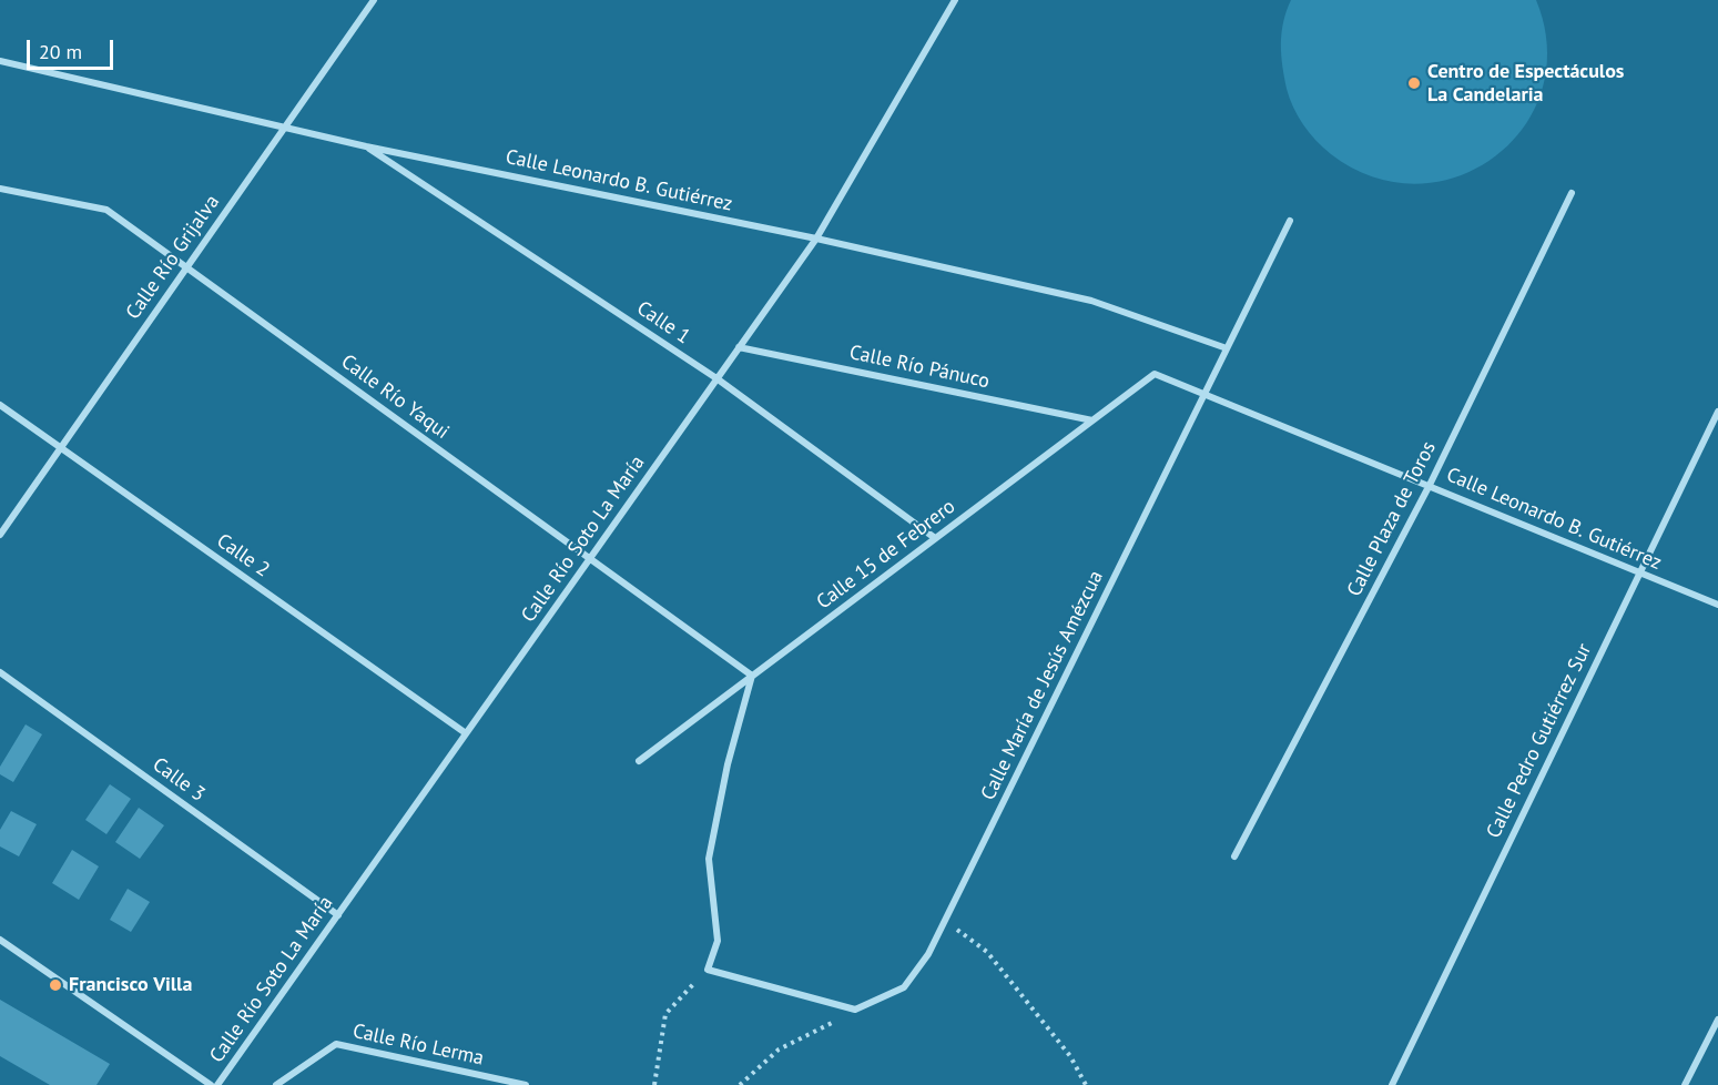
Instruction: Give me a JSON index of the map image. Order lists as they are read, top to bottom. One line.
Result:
{"streets":{"street":["Calle Leonardo B. Gutiérrez","Calle Río Grijalva","Calle 1","Calle Río Pánuco","Calle Río Yaqui","Calle Plaza de Toros","Calle Río Soto La María","Calle 15 de Febrero","Calle 2","Calle María de Jesús Amézcua","Calle Pedro Gutiérrez Sur","Calle 3","Calle Río Lerma"]},"crossings":[["Calle Leonardo B. Gutiérrez","Calle Río Grijalva"],["Calle Leonardo B. Gutiérrez","Calle 1"],["Calle Leonardo B. Gutiérrez","Calle Plaza de Toros"],["Calle Leonardo B. Gutiérrez","Calle Río Soto La María"],["Calle Leonardo B. Gutiérrez","Calle 15 de Febrero"],["Calle Leonardo B. Gutiérrez","Calle María de Jesús Amézcua"],["Calle Leonardo B. Gutiérrez","Calle Pedro Gutiérrez Sur"],["Calle Río Grijalva","Calle Río Yaqui"],["Calle Río Grijalva","Calle 2"],["Calle 1","Calle Río Soto La María"],["Calle 1","Calle 15 de Febrero"],["Calle Río Pánuco","Calle Río Soto La María"],["Calle Río Pánuco","Calle 15 de Febrero"],["Calle Río Yaqui","Calle Río Soto La María"],["Calle Río Yaqui","Calle 15 de Febrero"],["Calle Río Soto La María","Calle 2"],["Calle Río Soto La María","Calle 3"]],"places":["Centro de Espectáculos La Candelaria","Francisco Villa"],"scale_bar":"20 m"}
